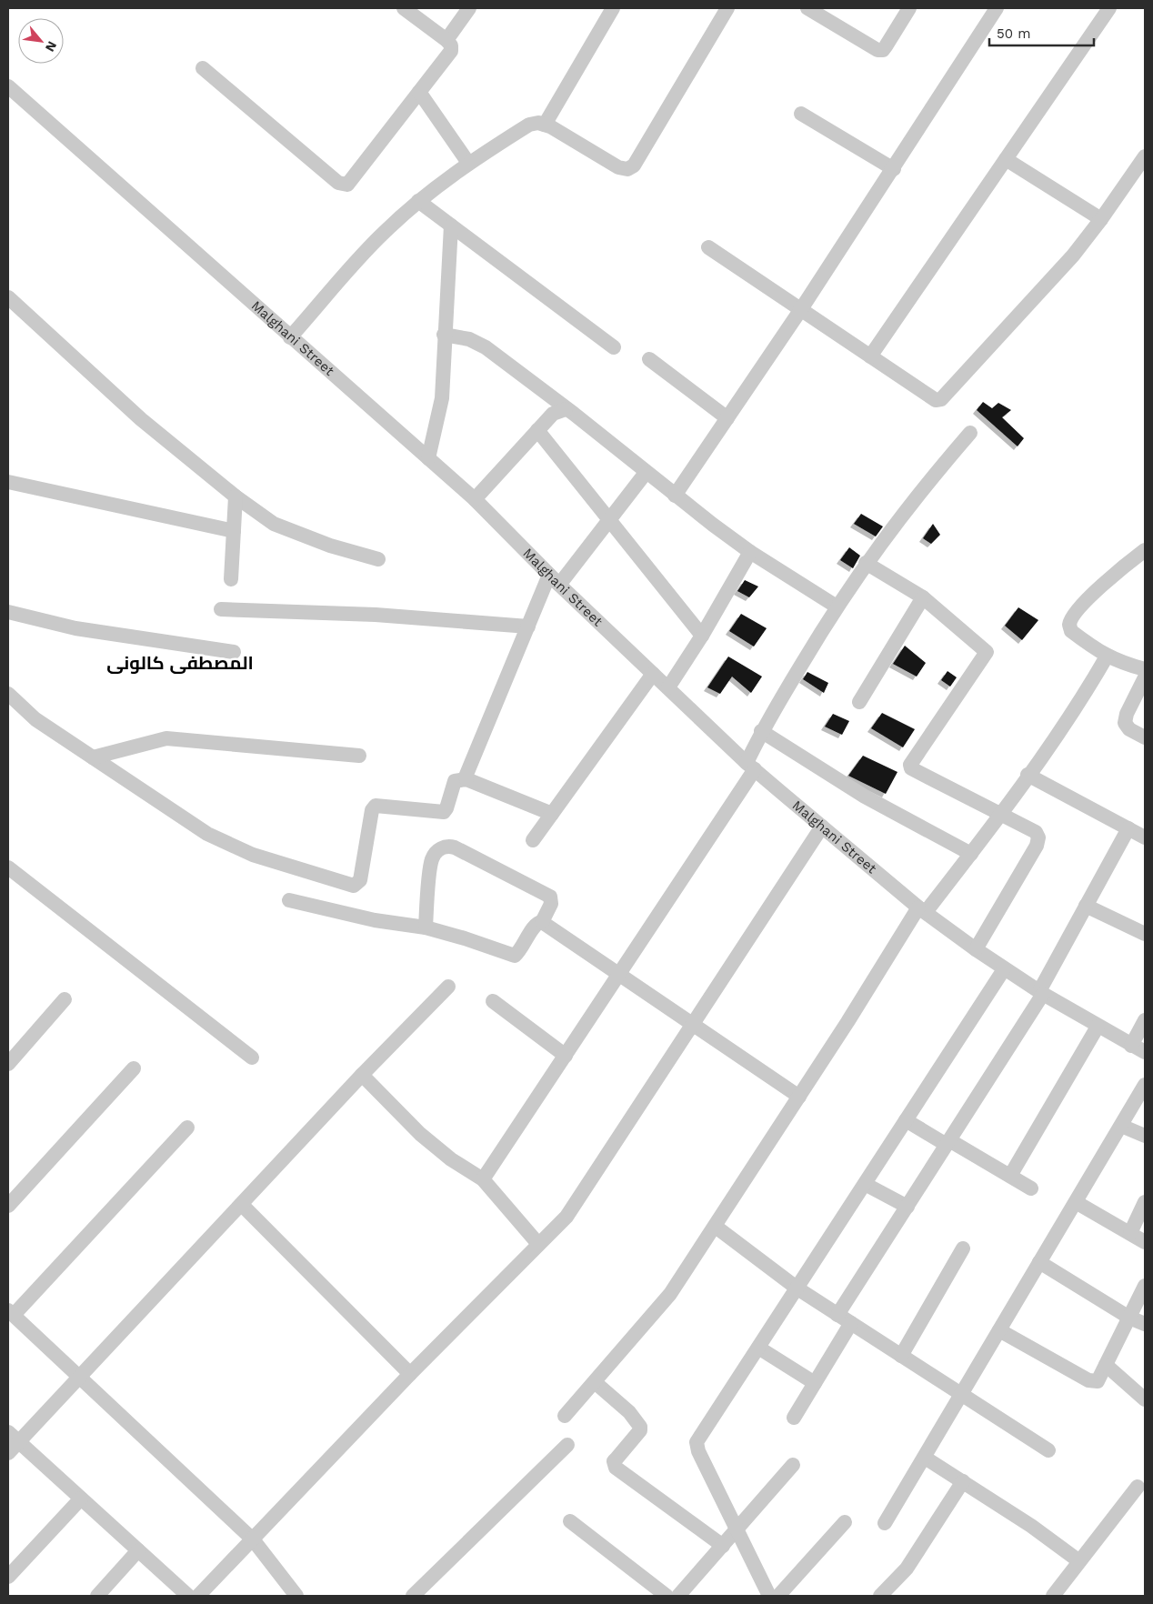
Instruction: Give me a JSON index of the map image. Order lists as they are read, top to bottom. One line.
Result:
{"streets":{"street":["Malghani Street"]},"districts":["المصطفی کالونی"],"scale_bar":"50 m","north":"bottom right"}
